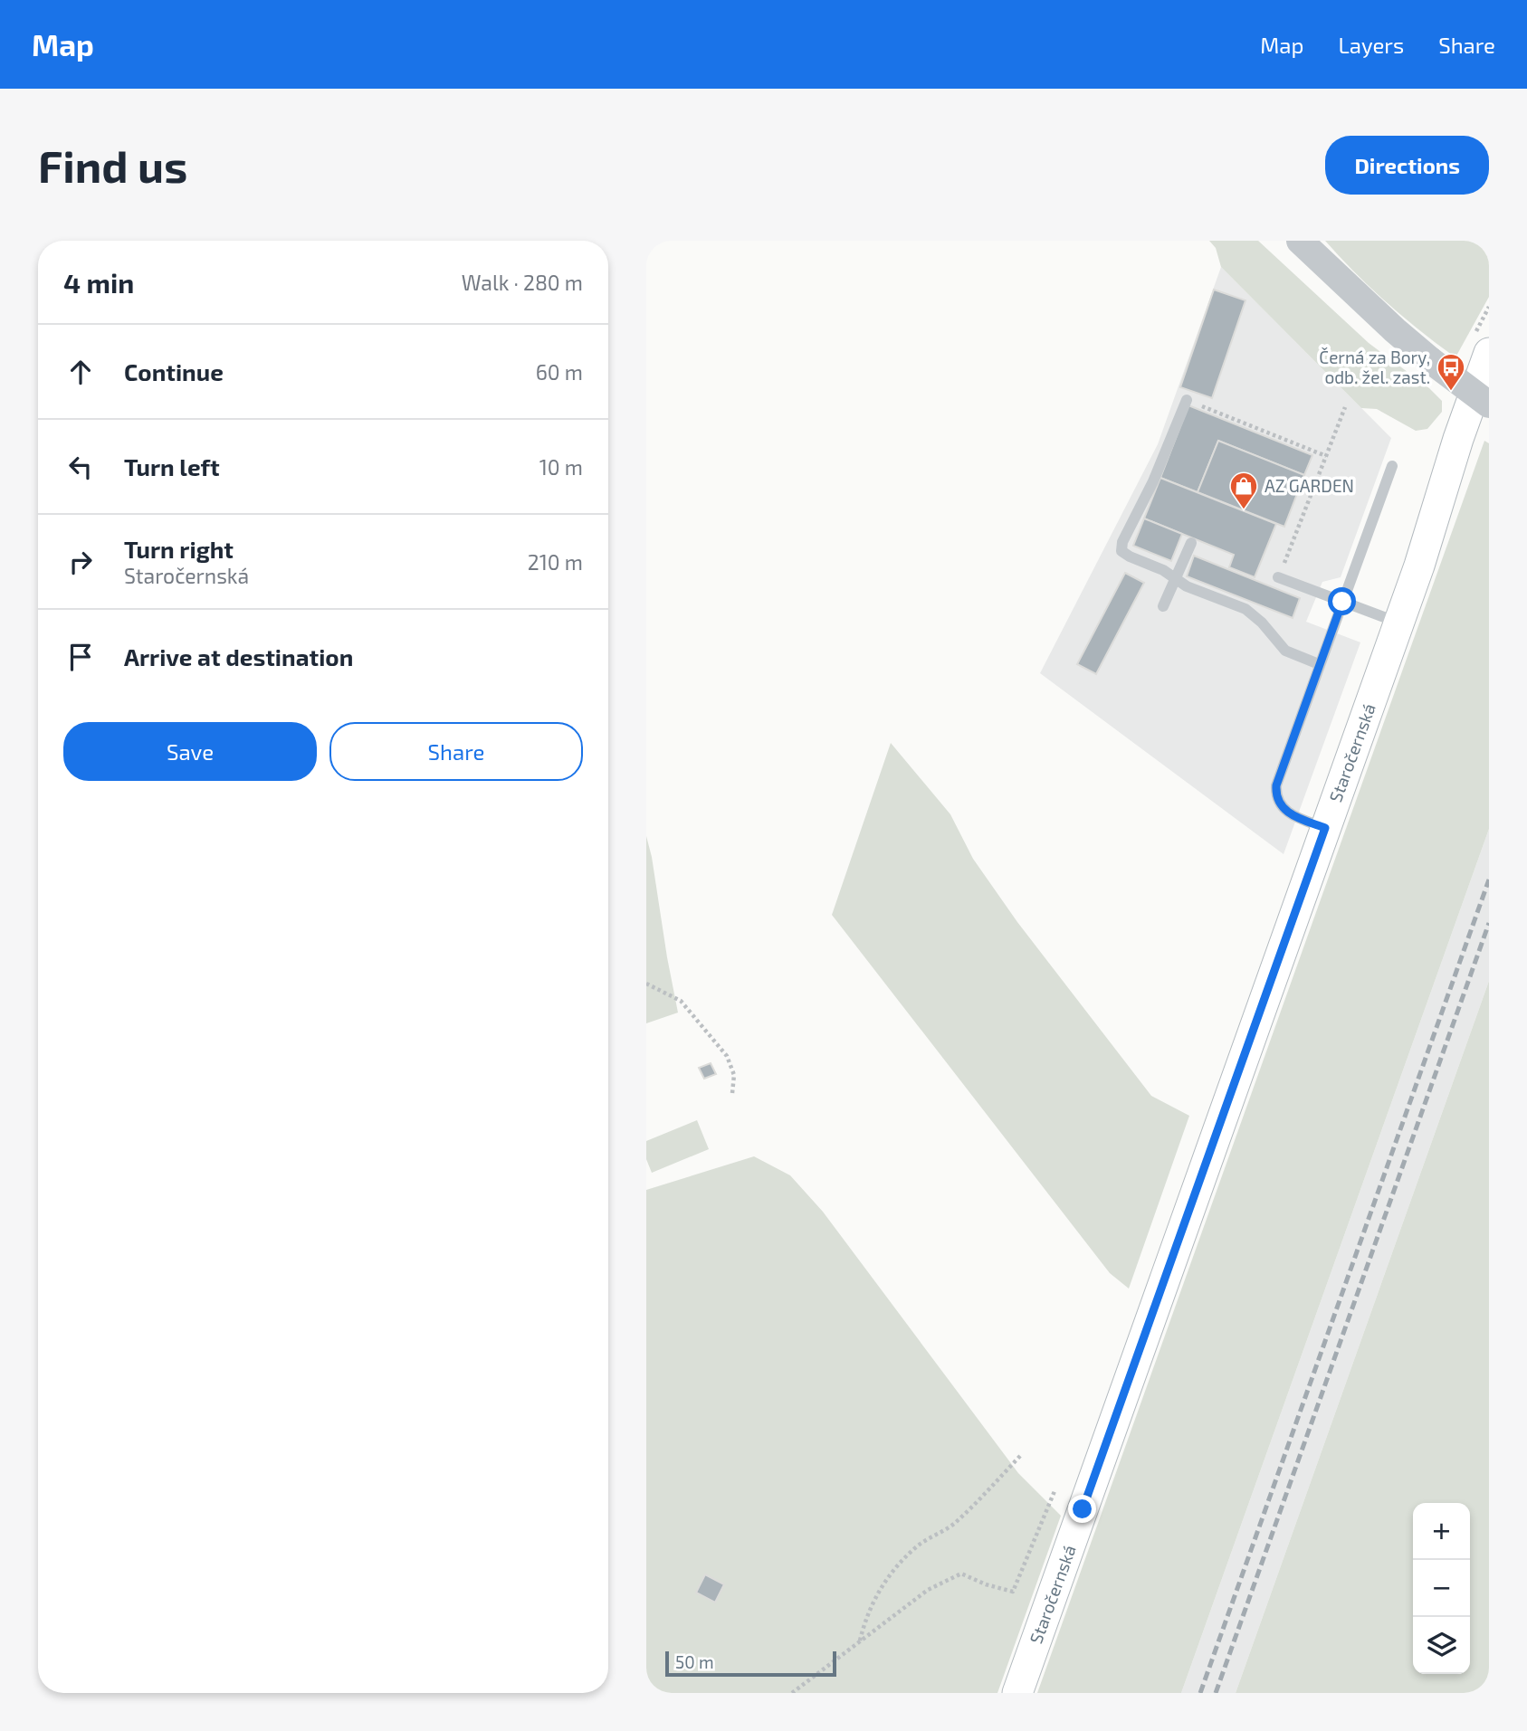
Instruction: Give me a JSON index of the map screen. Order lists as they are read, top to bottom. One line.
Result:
{"streets":{"main road":["Staročernská"]},"places":{"bus stop":["Černá za Bory, odb. žel. zast."],"shop":["AZ GARDEN"]},"scale_bar":"50 m","page":{"header":"Map","nav":["Map","Layers","Share"],"buttons":["Directions",["Save","Share"]],"title":"Find us","heading":["4 min","Walk · 280 m"],"list":[["Continue","60 m"],["Turn left","10 m"],["Turn right","Staročernská","210 m"],"Arrive at destination"],"map_buttons":["+","−"],"scale":"50 m"}}
